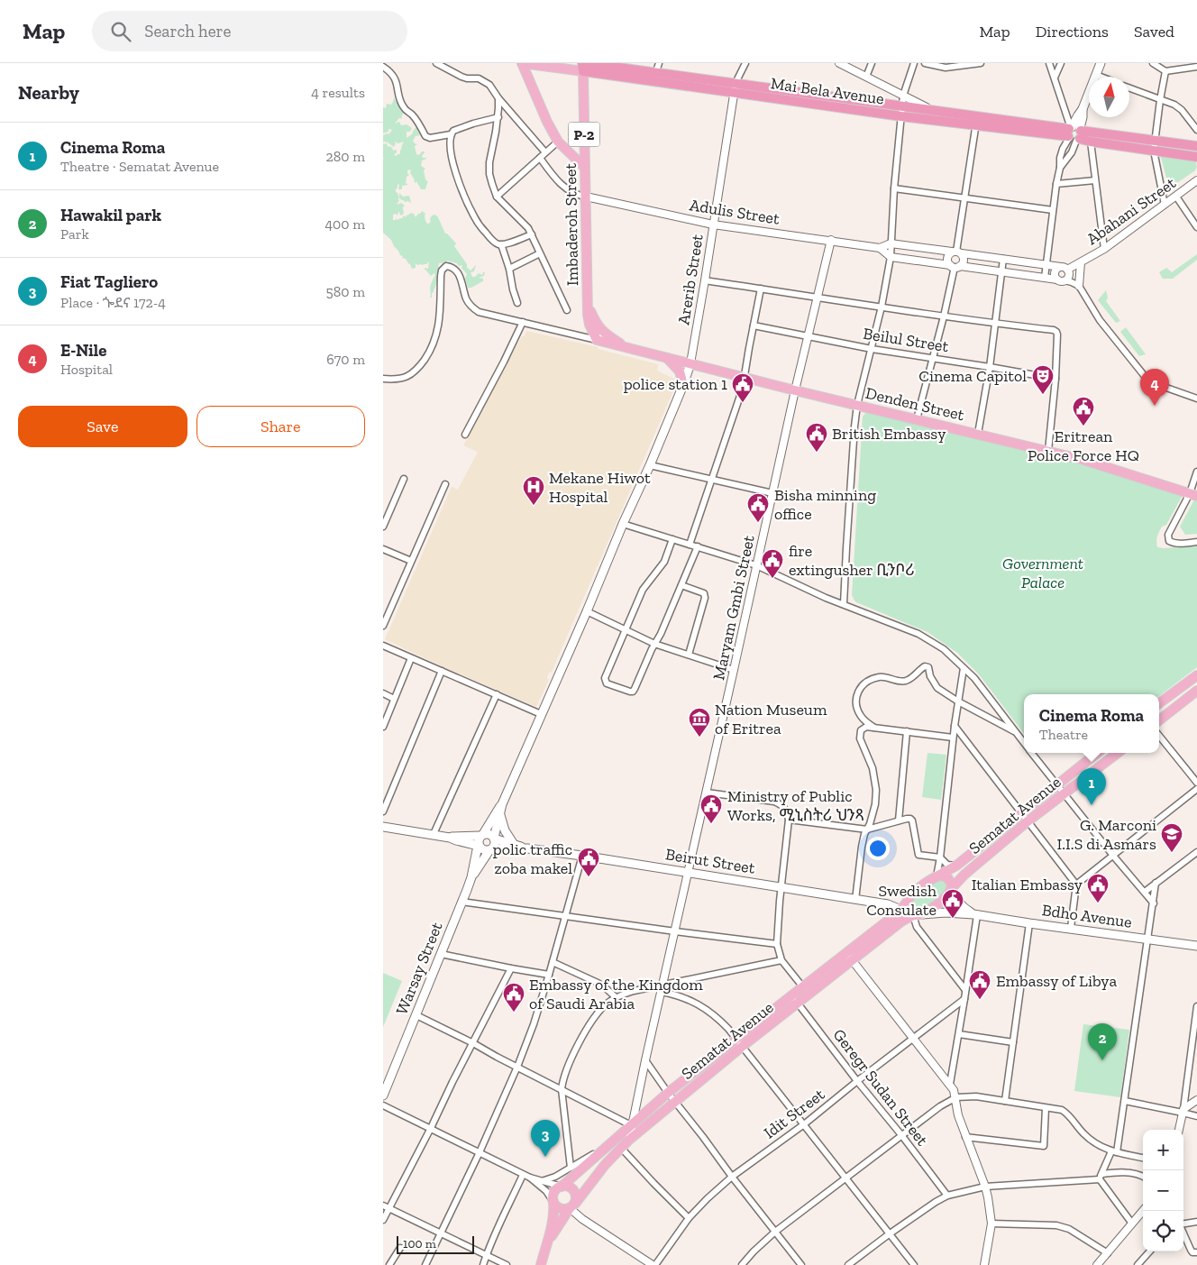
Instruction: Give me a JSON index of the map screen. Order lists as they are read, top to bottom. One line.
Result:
{"streets":{"highway":["Mai Bela Avenue"],"main road":["P-2","Imbaderoh Street","Denden Street","Sematat Avenue","Beirut Street","Bdho Avenue","Warsay Street"],"street":["Abahani Street","Adulis Street","Arerib Street","Beilul Street","Maryam Gmbi Street","Geregr Sudan Street","Idit Street"]},"crossings":[["Mai Bela Avenue","Imbaderoh Street"],["Mai Bela Avenue","Arerib Street"],["Adulis Street","Imbaderoh Street"],["Adulis Street","Arerib Street"],["Adulis Street","Maryam Gmbi Street"],["Imbaderoh Street","Denden Street"],["Arerib Street","Denden Street"],["Beilul Street","Maryam Gmbi Street"],["Denden Street","Maryam Gmbi Street"],["Maryam Gmbi Street","Sematat Avenue"],["Maryam Gmbi Street","Beirut Street"],["Sematat Avenue","Bdho Avenue"],["Sematat Avenue","Geregr Sudan Street"],["Geregr Sudan Street","Idit Street"]],"parks":["Government Palace"],"places":{"theatre":["Cinema Capitol"],"public building":["police station 1","Eritrean Police Force HQ","British Embassy","Bisha minning office","fire extingusher ቢንቦሪ","Ministry of Public Works, ሚኒስትሪ ህንጻ","polic traffic zoba makel","Italian Embassy","Swedish Consulate","Embassy of Libya","Embassy of the Kingdom of Saudi Arabia"],"hospital":["Mekane Hiwot Hospital"],"museum":["Nation Museum of Eritrea"],"school or university":["G. Marconi I.I.S di Asmars"]},"scale_bar":"100 m","north":"top","page":{"header":"Map","search":"Search here","nav":["Map","Directions","Saved"],"heading":["Nearby","4 results"],"list":[{"mark":"1","name":"Cinema Roma","note":"Theatre · Sematat Avenue","value":"280 m"},{"mark":"2","name":"Hawakil park","note":"Park","value":"400 m"},{"mark":"3","name":"Fiat Tagliero","note":"Place · ጐደና 172-4","value":"580 m"},{"mark":"4","name":"E-Nile","note":"Hospital","value":"670 m"}],"pins":["4","1","2","3"],"buttons":["Save","Share"],"popup":["Cinema Roma","Theatre"],"map_buttons":["+","−"],"scale":"100 m"}}
